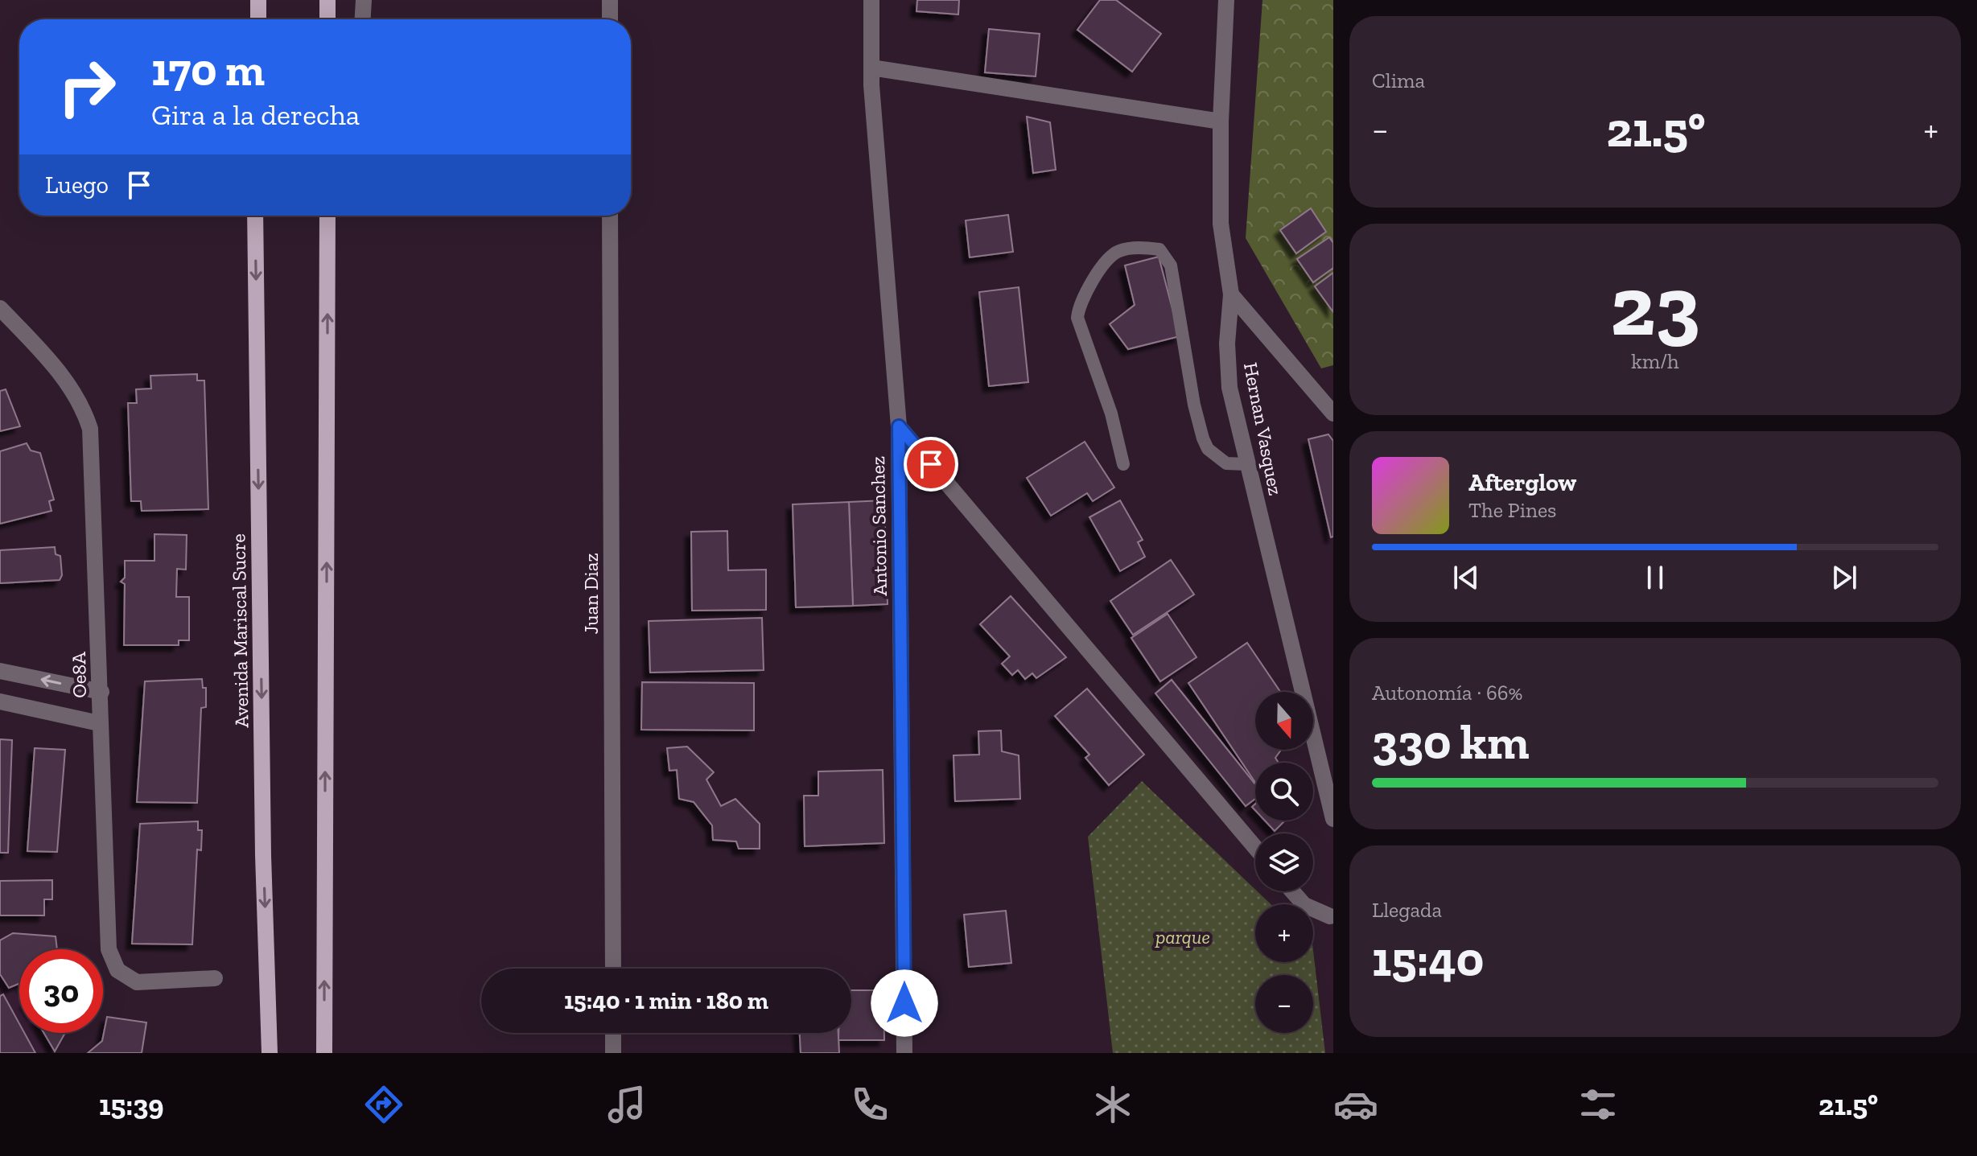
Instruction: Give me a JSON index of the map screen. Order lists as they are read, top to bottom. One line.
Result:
{"streets":{"main road":["Avenida Mariscal Sucre"],"street":["Hernan Vasquez","Antonio Sanchez","Juan Diaz","Oe8A"]},"parks":["parque"],"north":"bottom","page":{"tile":["Clima",["23","km/h"],["Autonomía · 66%","330 km"],["Llegada","15:40"]],"turn":["170 m","Gira a la derecha"],"heat":["−","21.5°","+"],"then":"Luego","song":["Afterglow","The Pines"],"map_buttons":["+","−"],"limit":"30","trip":"15:40 · 1 min · 180 m","tabs":["15:39","21.5°"]}}
